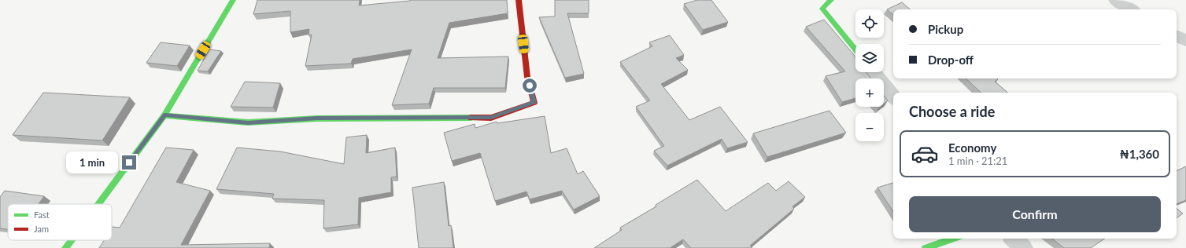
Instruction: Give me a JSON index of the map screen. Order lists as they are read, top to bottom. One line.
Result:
{"legend":["Fast","Jam"],"page":{"map_buttons":["+","−"],"banner":["Pickup","Drop-off"],"heading":"Choose a ride","list":[{"name":"Economy","note":"1 min · 21:21","value":"₦1,360"}],"bubble":"1 min","buttons":"Confirm"}}
